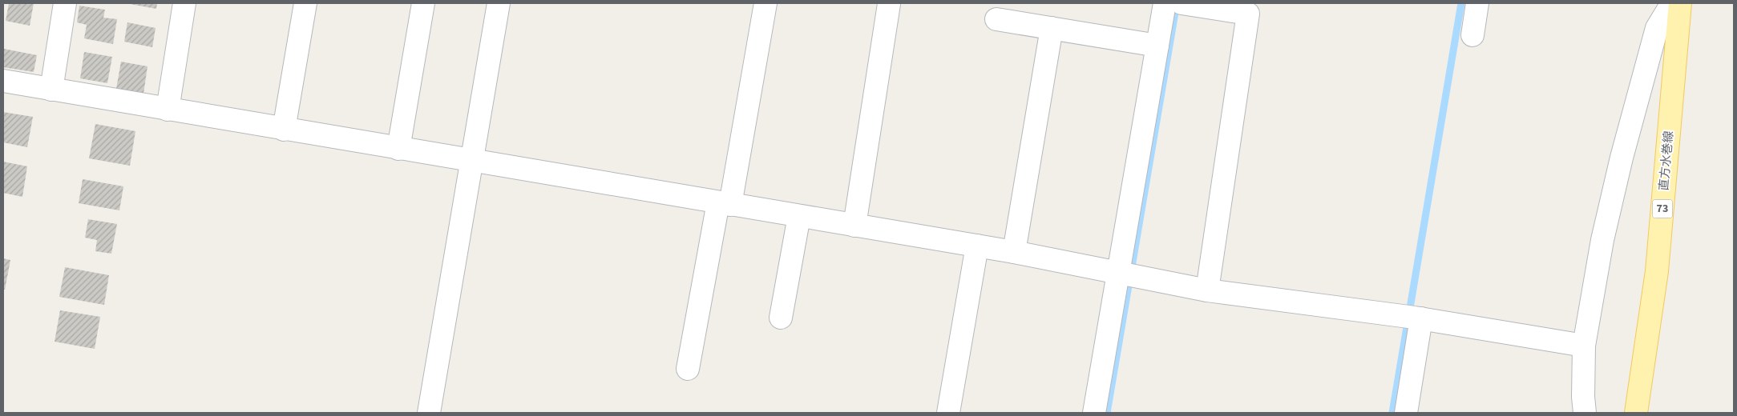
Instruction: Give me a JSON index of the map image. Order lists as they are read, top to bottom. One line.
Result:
{"streets":{"main road":["直方水巻線","73"]}}
